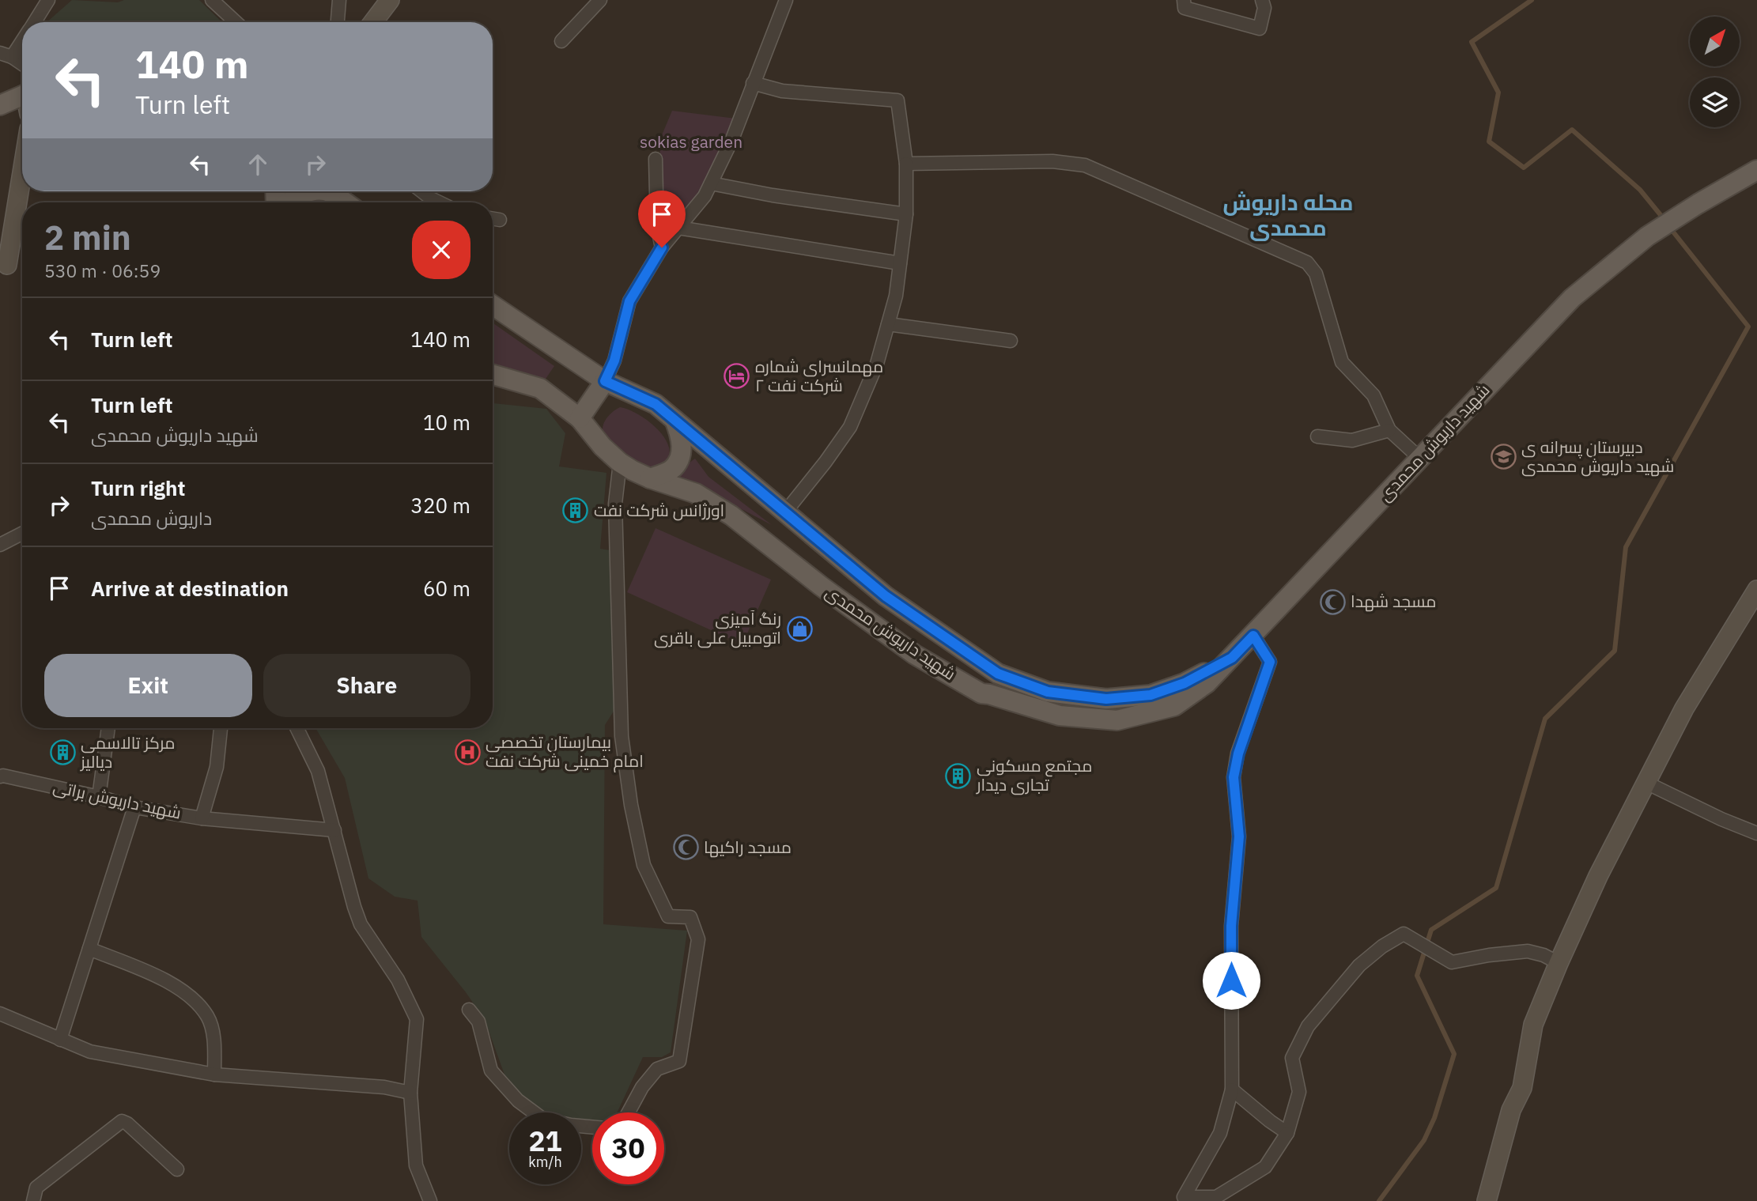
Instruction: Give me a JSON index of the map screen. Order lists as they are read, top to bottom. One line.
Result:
{"streets":{"main road":["شهید داریوش محمدی"],"street":["شهید داریوش براتی"]},"districts":["محله داریوش محمدی"],"parks":["sokias garden"],"places":{"hotel":["مهمانسرای شماره ۲ شرکت نفت"],"school or university":["دبیرستان پسرانه ی شهید داریوش محمدی"],"building":["اورژانس شرکت نفت","مرکز تالاسمی دیالیز","مجتمع مسکونی تجاری دیدار"],"mosque":["مسجد شهدا","مسجد راکیها"],"shop":["رنگ آمیزی اتومبیل علی باقری"],"hospital":["بیمارستان تخصصی امام خمینی شرکت نفت"]},"north":"top right","page":{"turn":["140 m","Turn left"],"heading":["2 min","530 m · 06:59"],"list":[{"name":"Turn left","value":"140 m"},{"name":"Turn left","note":"شهید داریوش محمدی","value":"10 m"},{"name":"Turn right","note":"داریوش محمدی","value":"320 m"},{"name":"Arrive at destination","value":"60 m"}],"buttons":["Exit","Share"],"speed":"21 km/h","limit":"30"}}
